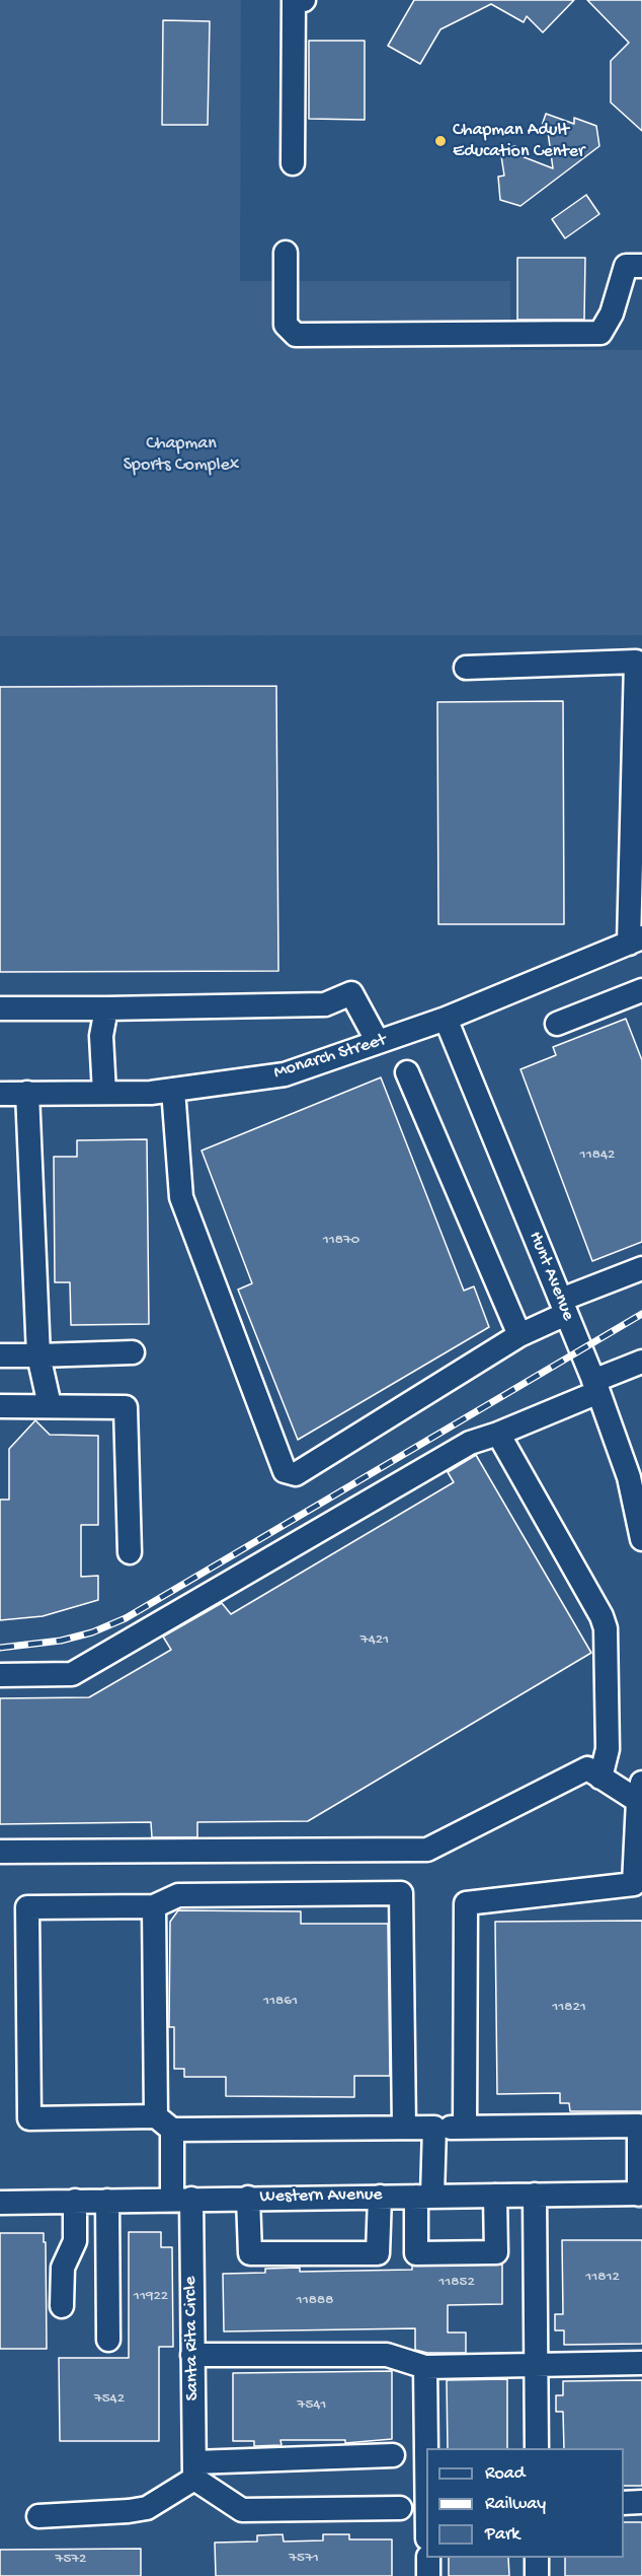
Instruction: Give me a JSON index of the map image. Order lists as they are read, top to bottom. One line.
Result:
{"streets":{"street":["Monarch Street","Hunt Avenue","Western Avenue","Santa Rita Circle"]},"crossings":[["Monarch Street","Hunt Avenue"],["Western Avenue","Santa Rita Circle"]],"parks":["Chapman Sports Complex"],"places":["Chapman Adult Education Center"],"house_numbers":["11842","11870","7421","11861","11821","11812","11852","11922","11888","7542","7541","7571","7572"],"legend":["Road","Railway","Park"]}
